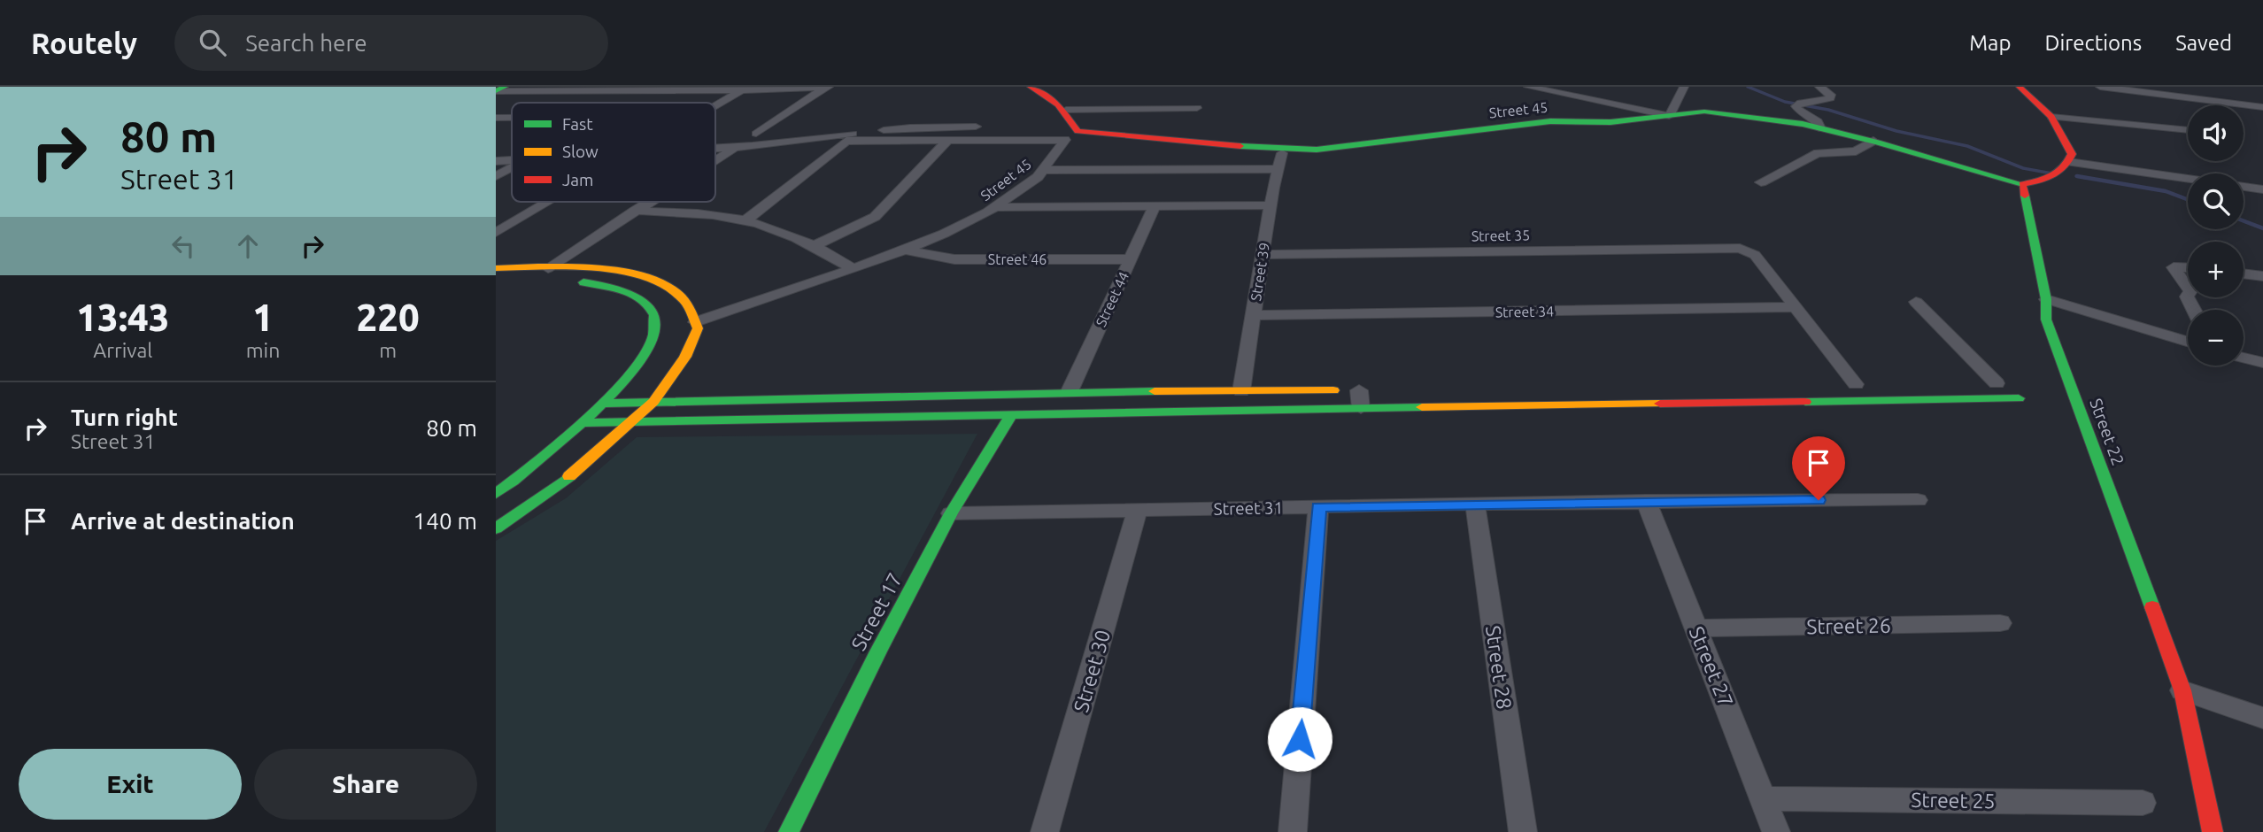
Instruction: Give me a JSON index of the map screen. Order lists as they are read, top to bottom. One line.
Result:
{"streets":{"street":["Street 45","Street 35","Street 46","Street 39","Street 44","Street 34","Street 22","Street 31","Street 17","Street 26","Street 27","Street 28","Street 30","Street 25"]},"crossings":[["Street 45","Street 46"],["Street 45","Street 22"],["Street 35","Street 39"],["Street 35","Street 34"],["Street 46","Street 44"],["Street 39","Street 34"],["Street 31","Street 17"],["Street 31","Street 27"],["Street 31","Street 28"],["Street 31","Street 30"],["Street 26","Street 27"],["Street 27","Street 25"]],"legend":["Fast","Slow","Jam"],"page":{"header":"Routely","search":"Search here","nav":["Map","Directions","Saved"],"turn":["80 m","Street 31"],"map_buttons":["+","−"],"eta":["13:43","Arrival","1","min","220","m"],"list":[{"name":"Turn right","note":"Street 31","value":"80 m"},{"name":"Arrive at destination","value":"140 m"}],"buttons":["Exit","Share"]}}
